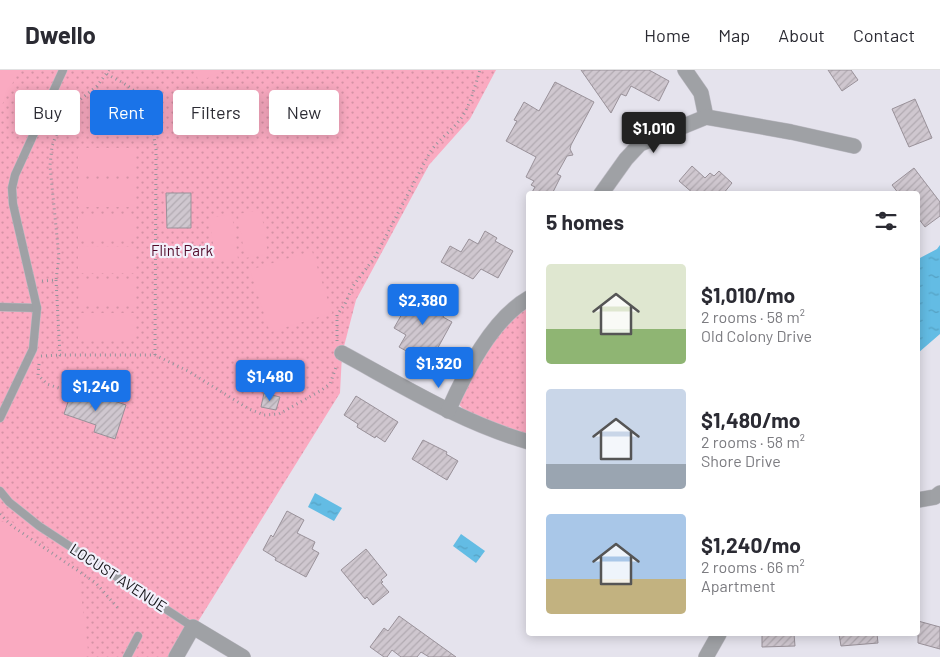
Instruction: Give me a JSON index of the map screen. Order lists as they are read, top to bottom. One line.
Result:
{"streets":{"street":["LOCUST AVENUE"]},"parks":["Flint Park"],"page":{"header":"Dwello","nav":["Home","Map","About","Contact"],"chip":["Buy","Rent","Filters","New"],"price":["$1,010","$2,380","$1,320","$1,480","$1,240"],"heading":"5 homes","list":[{"name":"$1,010/mo","note":"2 rooms · 58 m² · Old Colony Drive"},{"name":"$1,480/mo","note":"2 rooms · 58 m² · Shore Drive"},{"name":"$1,240/mo","note":"2 rooms · 66 m² · Apartment"}]}}
